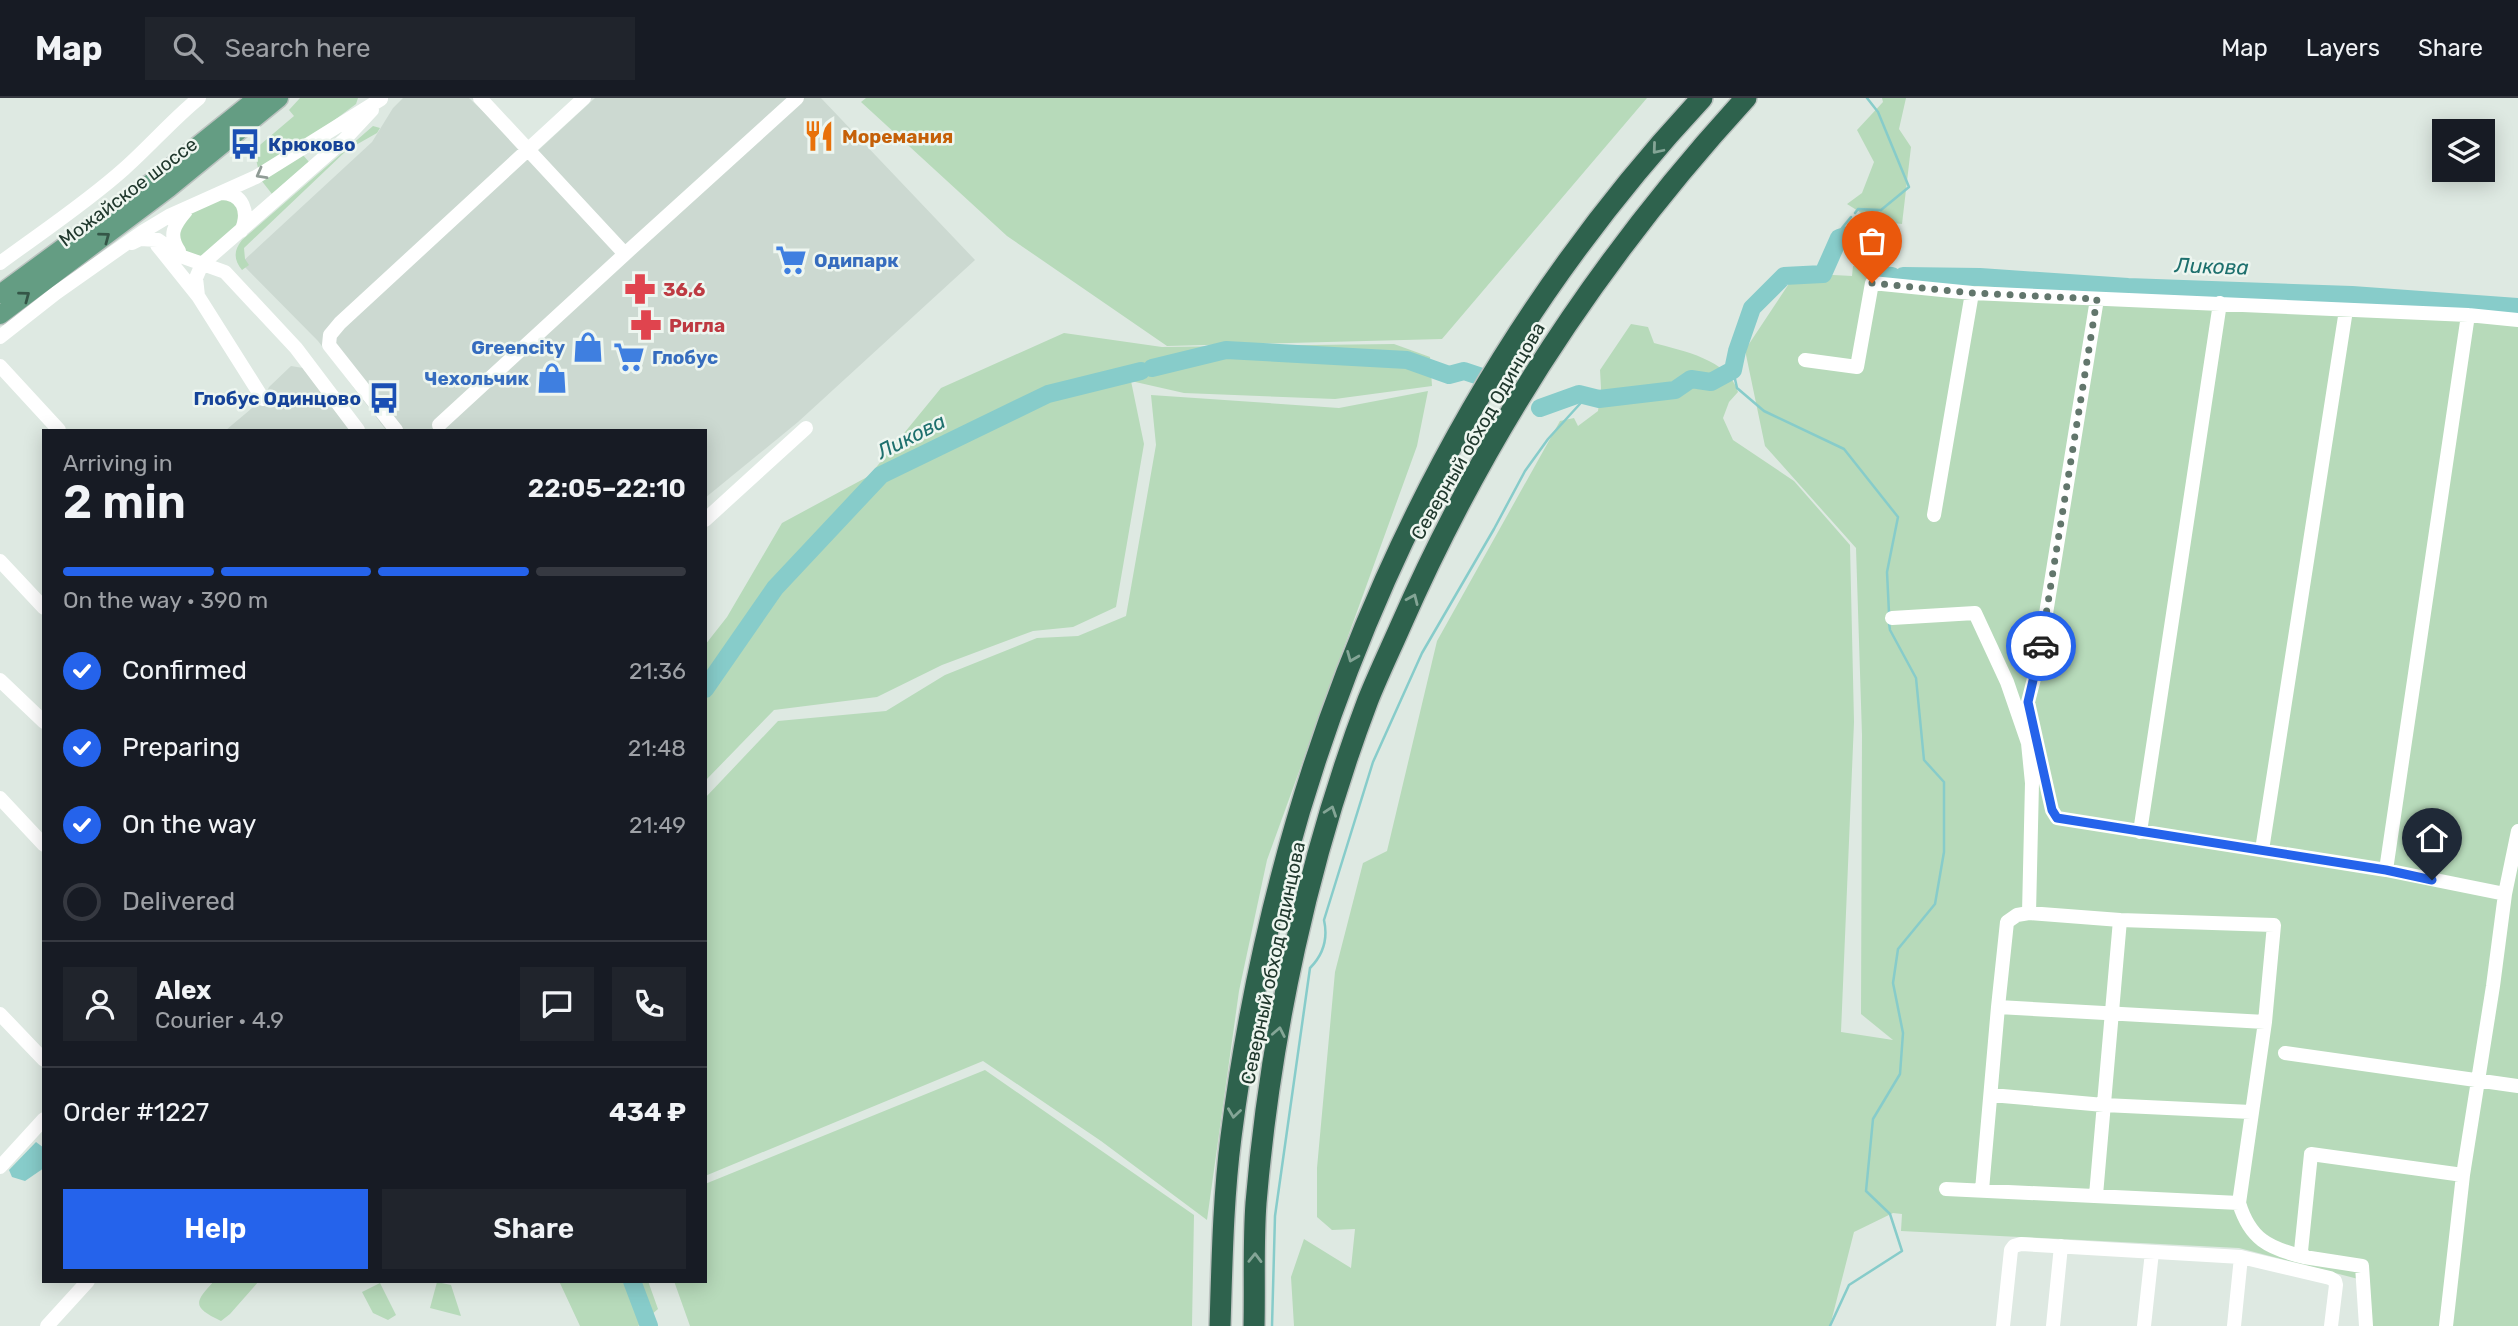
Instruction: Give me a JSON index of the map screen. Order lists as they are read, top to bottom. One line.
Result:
{"streets":{"highway":["Северный обход Одинцова"],"main road":["Можайское шоссе"]},"water":["Ликова"],"places":{"restaurant":["Моремания"],"bus stop":["Крюково","Глобус Одинцово"],"supermarket":["Одипарк","Глобус"],"pharmacy":["36,6","Ригла"],"shop":["Greencity","Чехольчик"]},"page":{"header":"Map","search":"Search here","nav":["Map","Layers","Share"],"heading":["2 min","Arriving in","22:05–22:10"],"panel":["Alex","Courier · 4.9","Order #1227","434 ₽"],"bar":"On the way · 390 m","list":[["Confirmed","21:36"],["Preparing","21:48"],["On the way","21:49"],"Delivered"],"buttons":["Help","Share"]}}
